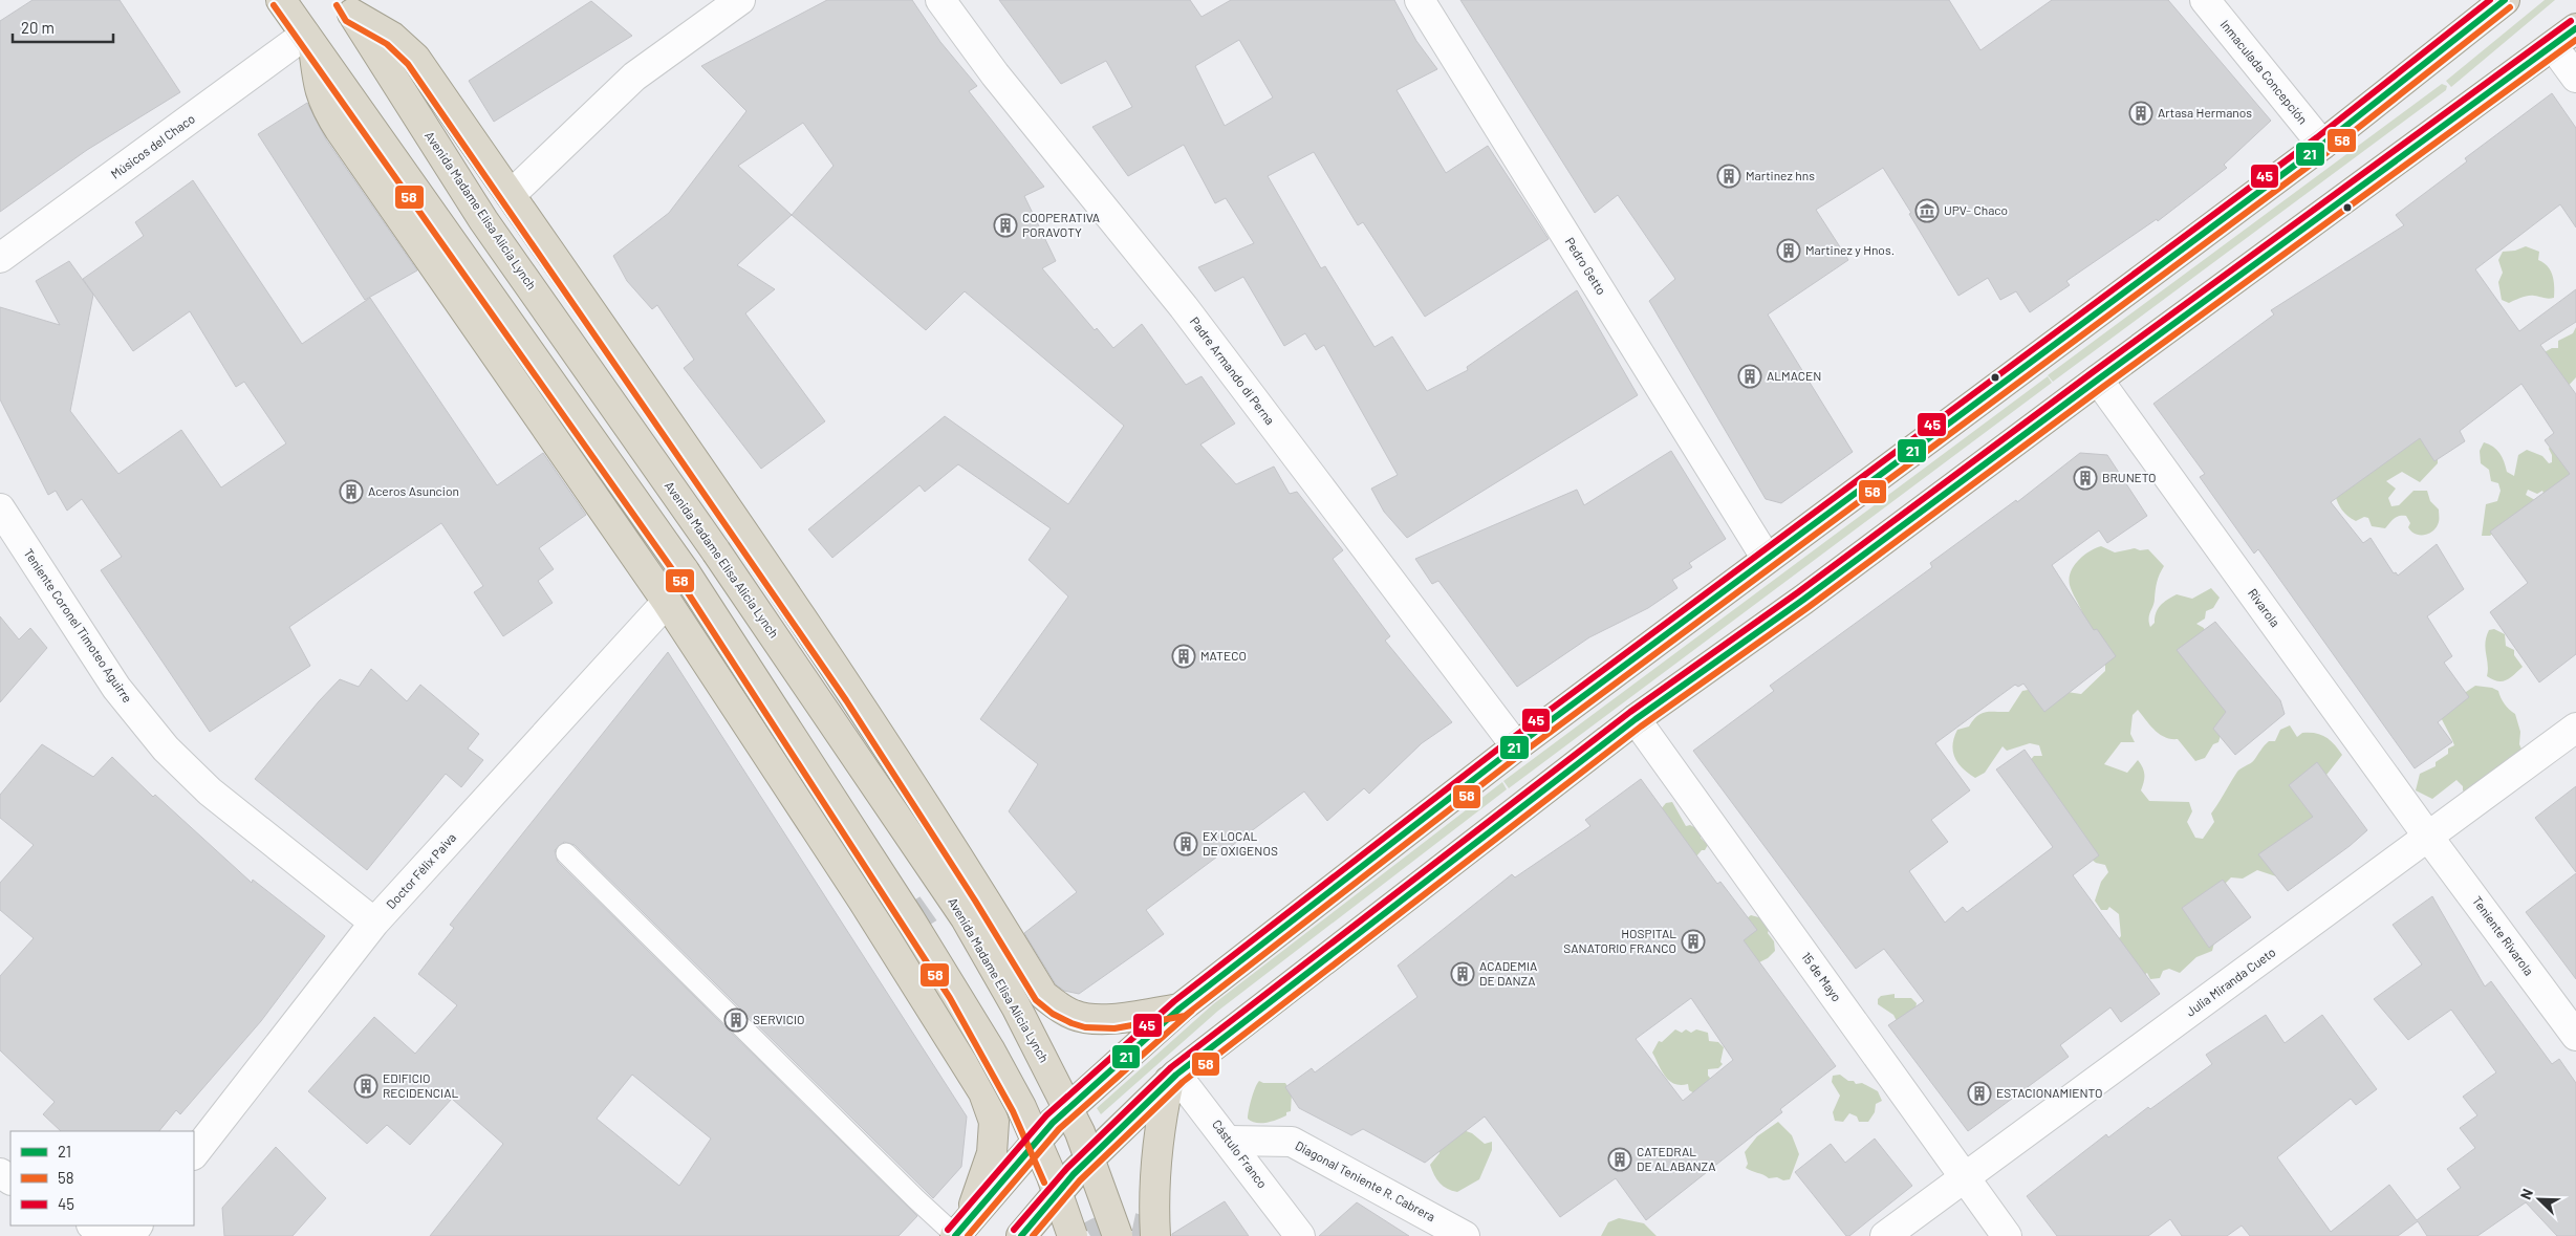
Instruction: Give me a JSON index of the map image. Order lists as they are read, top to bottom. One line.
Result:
{"streets":{"highway":["Avenida Madame Elisa Alicia Lynch"],"street":["Inmaculada Concepción","Músicos del Chaco","Pedro Getto","Padre Armando di Perna","Rivarola","Teniente Coronel Timoteo Aguirre","Doctor Félix Paiva","Teniente Rivarola","15 de Mayo","Julia Miranda Cueto","Cástulo Franco","Diagonal Teniente R. Cabrera"]},"crossings":[["Rivarola","Teniente Rivarola"],["Rivarola","Julia Miranda Cueto"],["Teniente Coronel Timoteo Aguirre","Doctor Félix Paiva"],["Teniente Rivarola","Julia Miranda Cueto"],["15 de Mayo","Julia Miranda Cueto"],["Cástulo Franco","Diagonal Teniente R. Cabrera"]],"places":{"building":["Artasa Hermanos","Martinez hns","COOPERATIVA PORAVOTY","Martinez y Hnos.","ALMACEN","BRUNETO","Aceros Asuncion","MATECO","EX LOCAL DE OXIGENOS","HOSPITAL SANATORIO FRANCO","ACADEMIA DE DANZA","SERVICIO","EDIFICIO RECIDENCIAL","ESTACIONAMIENTO","CATEDRAL DE ALABANZA"],"museum":["UPV- Chaco"]},"lines":["transit line 21","transit line 45","transit line 58"],"legend":["21","58","45"],"scale_bar":"20 m","north":"top left"}
